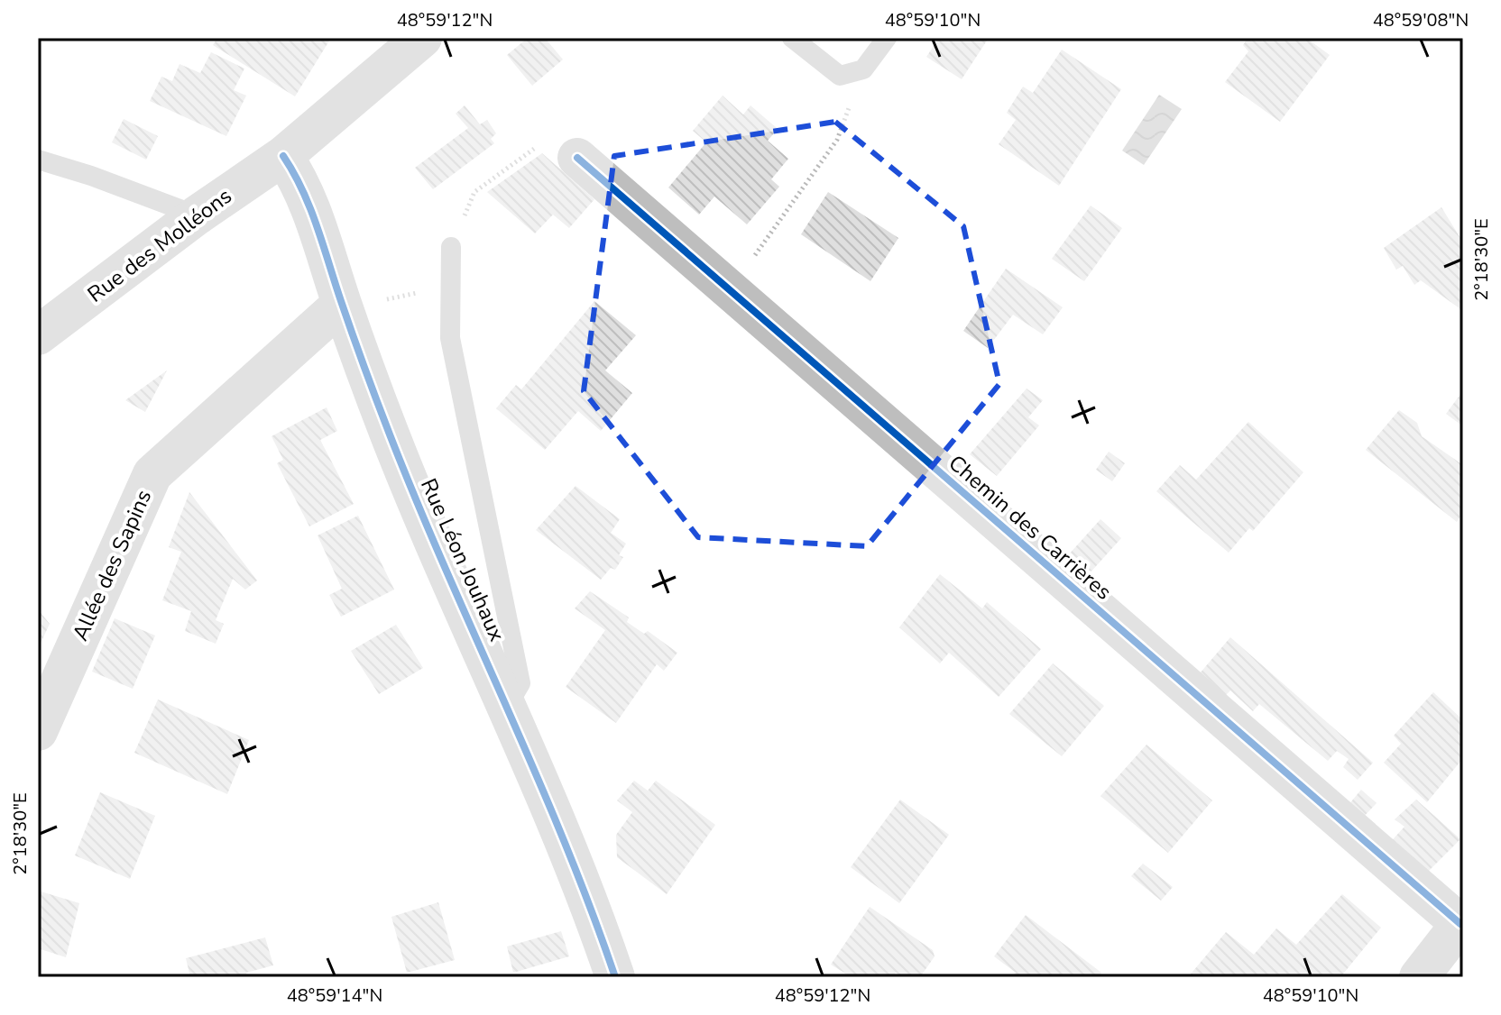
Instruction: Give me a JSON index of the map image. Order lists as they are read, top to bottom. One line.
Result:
{"streets":{"street":["Rue des Molléons","Chemin des Carrières","Rue Léon Jouhaux","Allée des Sapins"]},"crossings":[["Rue des Molléons","Rue Léon Jouhaux"],["Rue Léon Jouhaux","Allée des Sapins"]],"coordinates":["48°59'12\"N","48°59'10\"N","48°59'08\"N","2°18'30\"E","48°59'14\"N"]}
